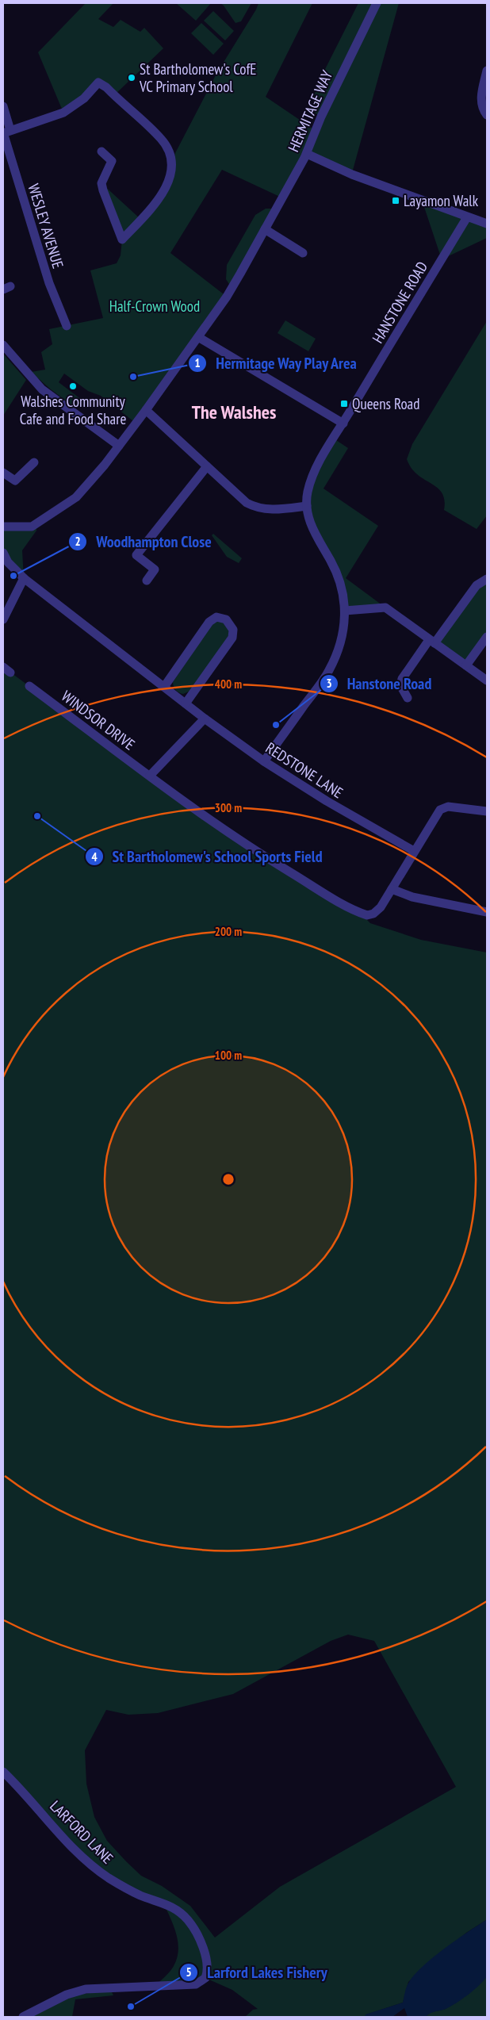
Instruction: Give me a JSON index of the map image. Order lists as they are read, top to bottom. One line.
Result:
{"streets":{"street":["HERMITAGE WAY","WESLEY AVENUE","HANSTONE ROAD","WINDSOR DRIVE","REDSTONE LANE","LARFORD LANE"]},"crossings":[["HANSTONE ROAD","REDSTONE LANE"],["WINDSOR DRIVE","REDSTONE LANE"]],"districts":["The Walshes"],"parks":["Half-Crown Wood"],"places":{"other":["St Bartholomew's CofE VC Primary School","Hermitage Way Play Area","Walshes Community Cafe and Food Share","Woodhampton Close","Hanstone Road","St Bartholomew's School Sports Field","Larford Lakes Fishery"],"transit":["Layamon Walk","Queens Road"]},"rings":["400 m","300 m","200 m","100 m"]}
